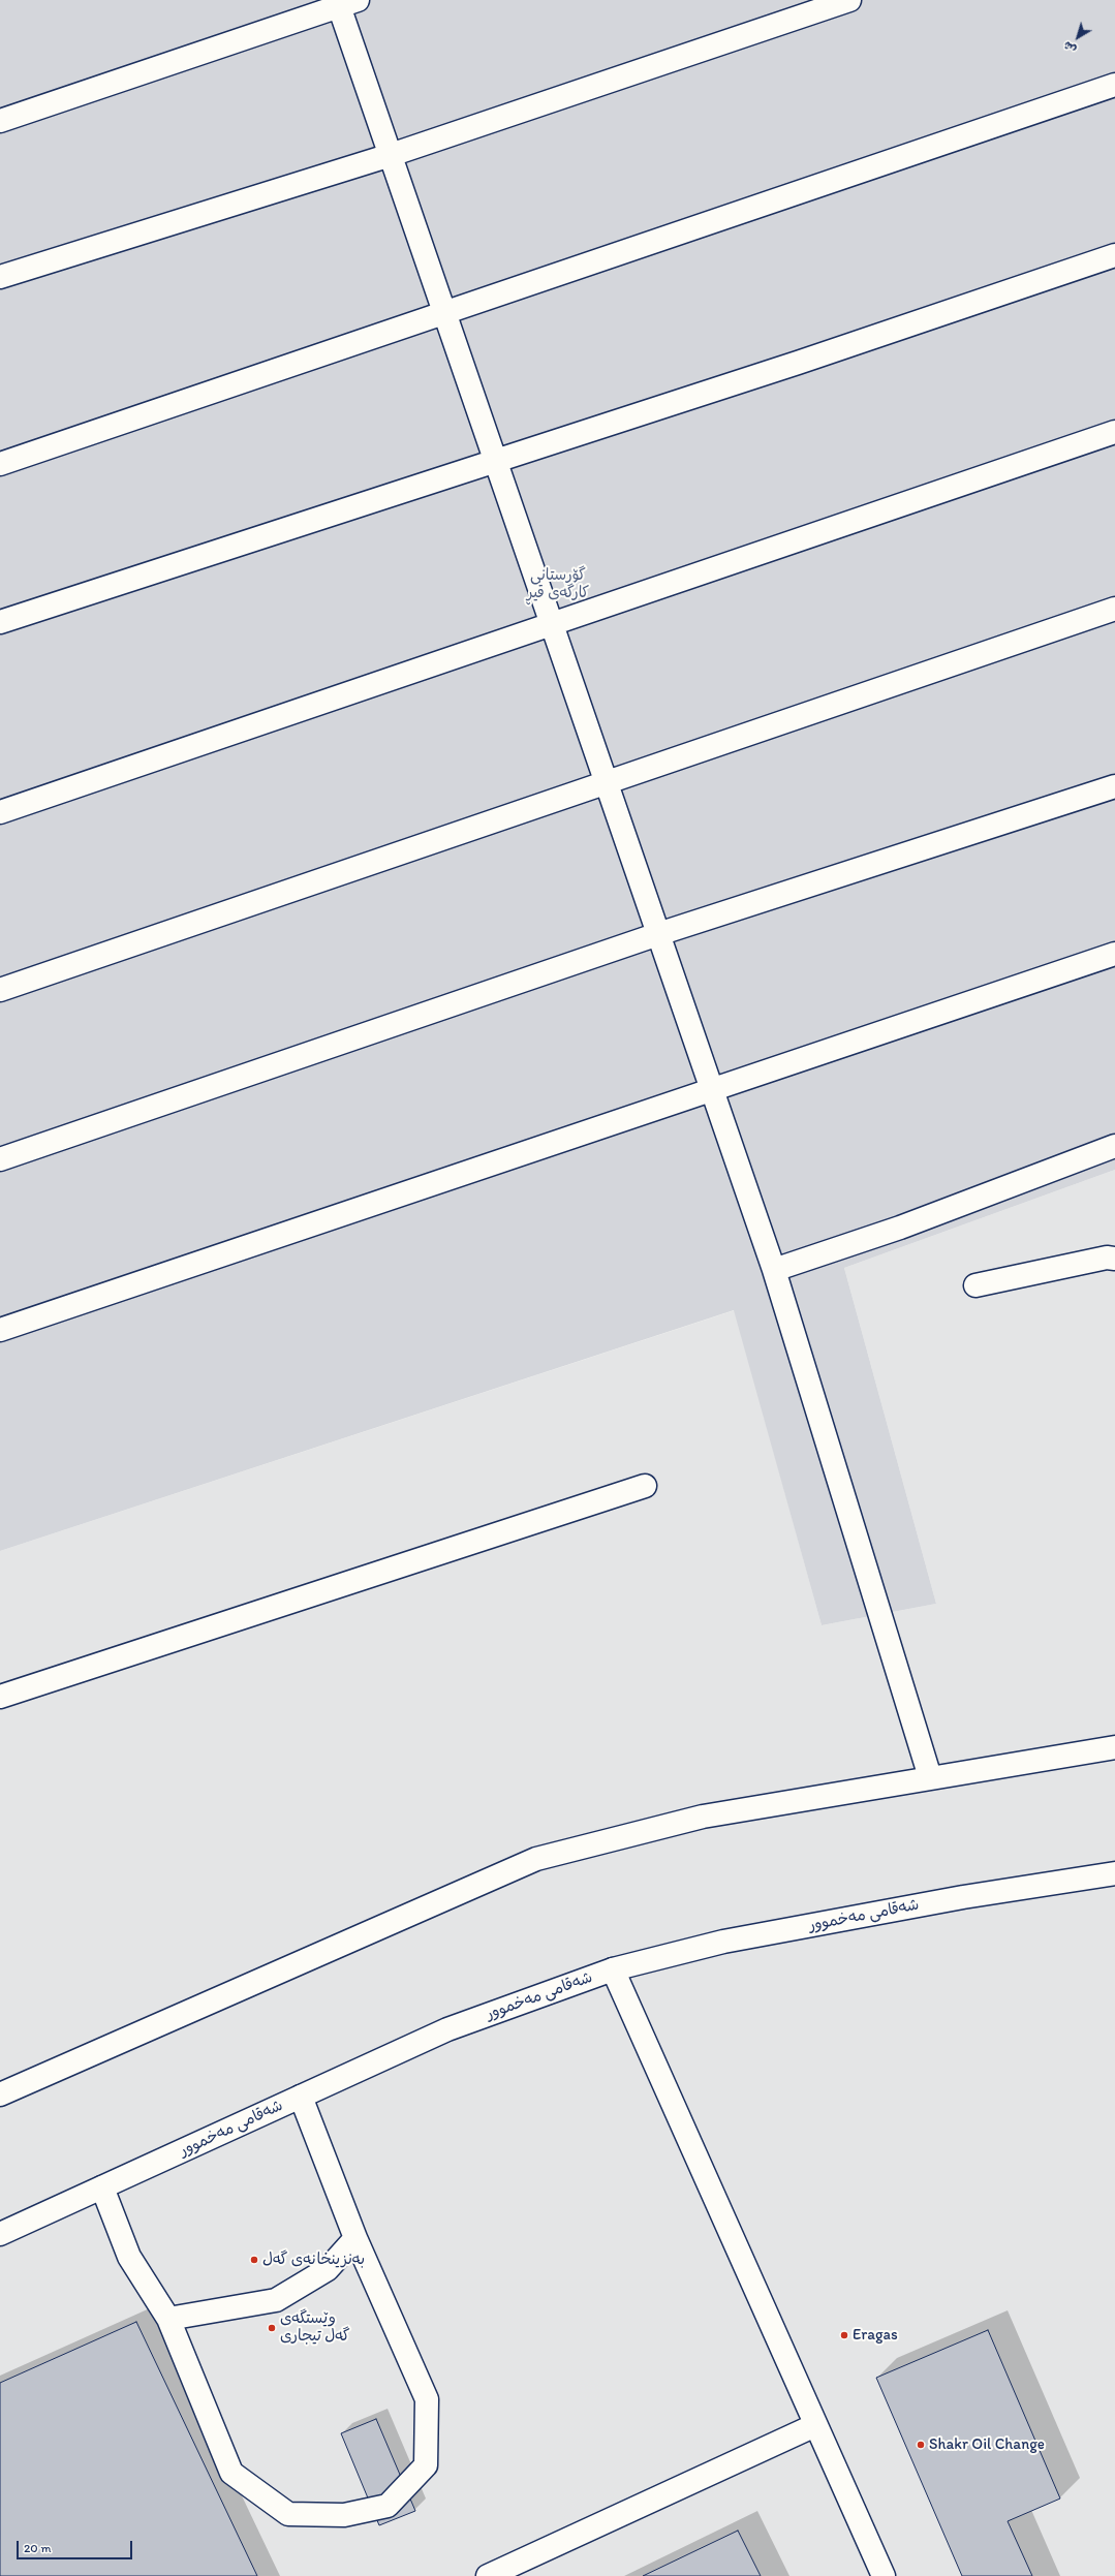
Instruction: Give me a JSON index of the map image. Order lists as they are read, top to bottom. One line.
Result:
{"streets":{"main road":["شەقامی مەخموور"]},"parks":["گۆڕستانی کارگەی قیڕ"],"places":["بەنزینخانەی گەل","وێستگەی گەل تیجاری","Eragas","Shakr Oil Change"],"scale_bar":"20 m","north":"bottom left"}
